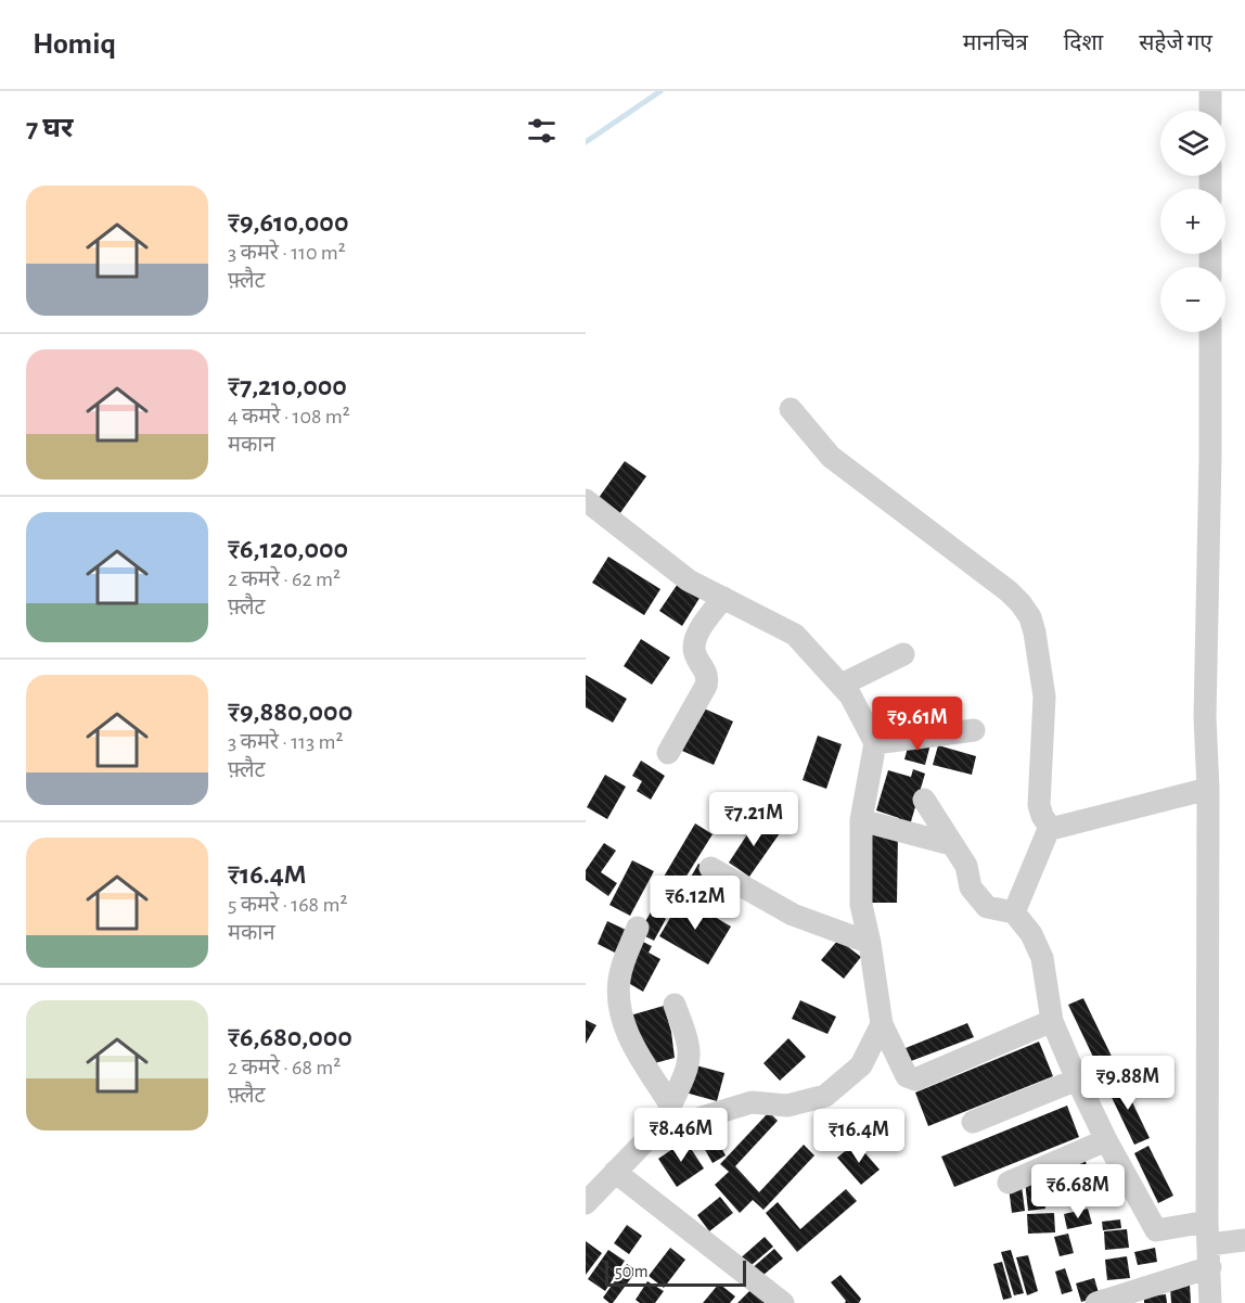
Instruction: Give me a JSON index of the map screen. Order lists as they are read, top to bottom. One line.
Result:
{"scale_bar":"50 m","page":{"header":"Homiq","nav":["मानचित्र","दिशा","सहेजे गए"],"heading":"7 घर","map_buttons":["+","−"],"list":[{"name":"₹9,610,000","note":"3 कमरे · 110 m² · फ़्लैट"},{"name":"₹7,210,000","note":"4 कमरे · 108 m² · मकान"},{"name":"₹6,120,000","note":"2 कमरे · 62 m² · फ़्लैट"},{"name":"₹9,880,000","note":"3 कमरे · 113 m² · फ़्लैट"},{"name":"₹16.4M","note":"5 कमरे · 168 m² · मकान"},{"name":"₹6,680,000","note":"2 कमरे · 68 m² · फ़्लैट"}],"price":["₹9.61M","₹7.21M","₹6.12M","₹9.88M","₹8.46M","₹16.4M","₹6.68M"],"scale":"50 m"}}
